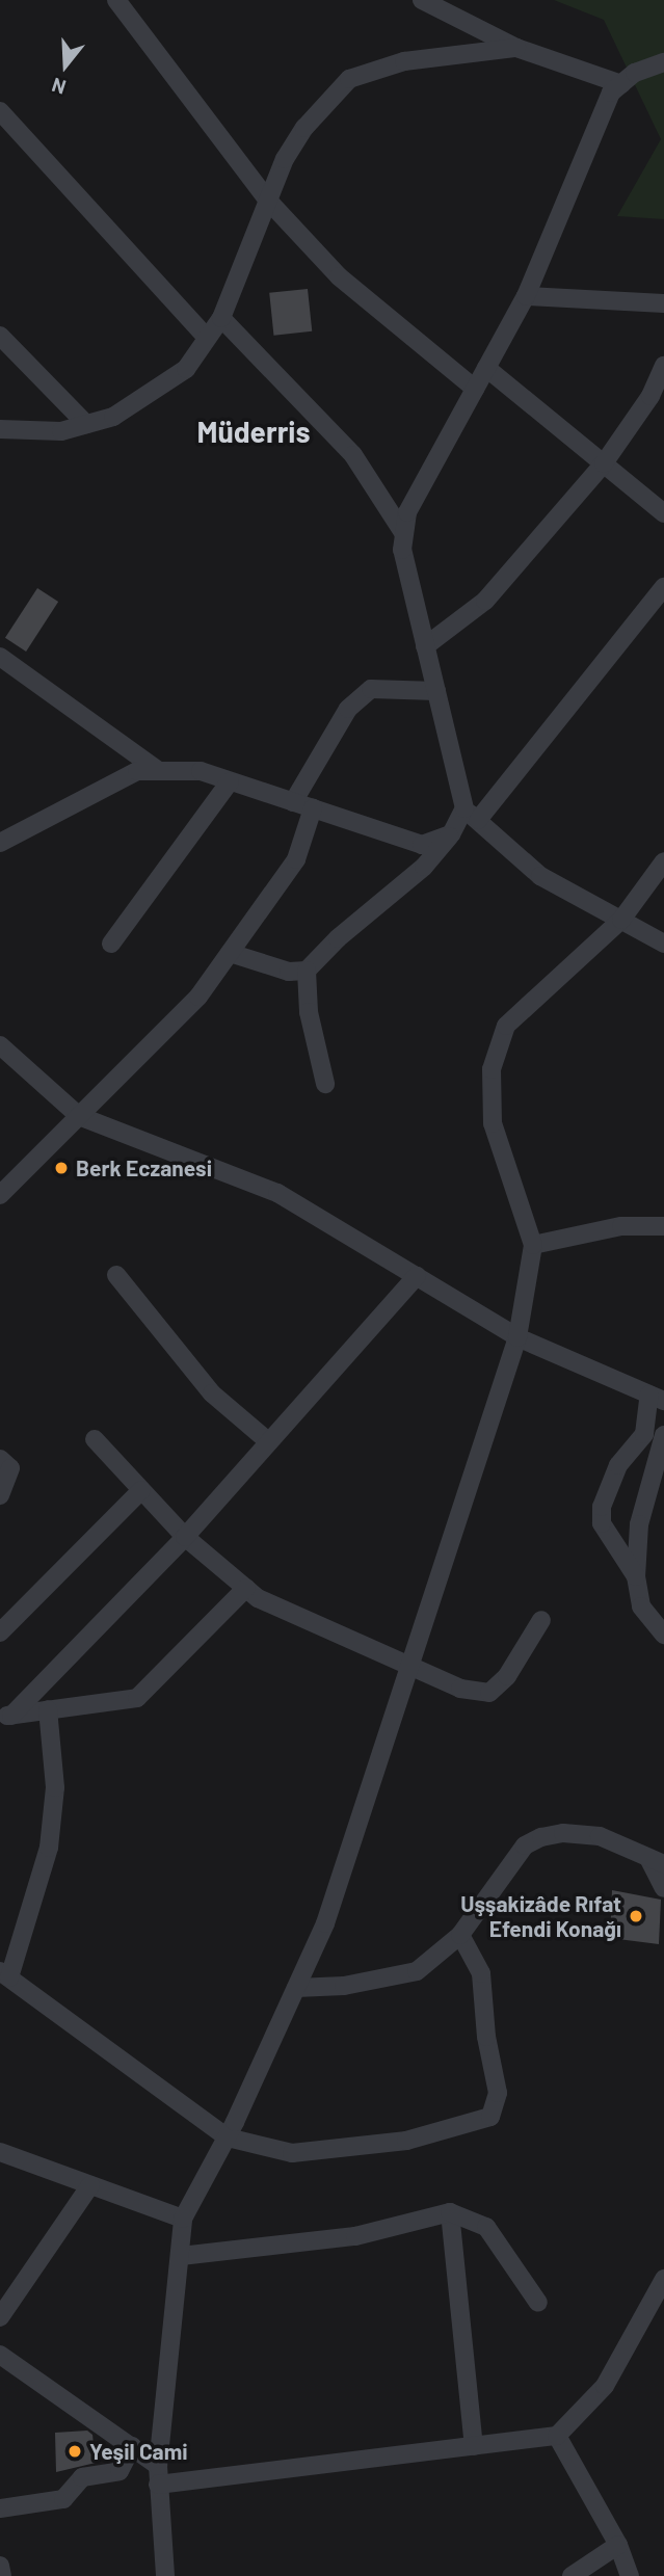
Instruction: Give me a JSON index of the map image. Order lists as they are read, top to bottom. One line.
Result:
{"districts":["Müderris"],"places":["Berk Eczanesi","Uşşakizâde Rıfat Efendi Konağı","Yeşil Cami"],"north":"bottom"}
